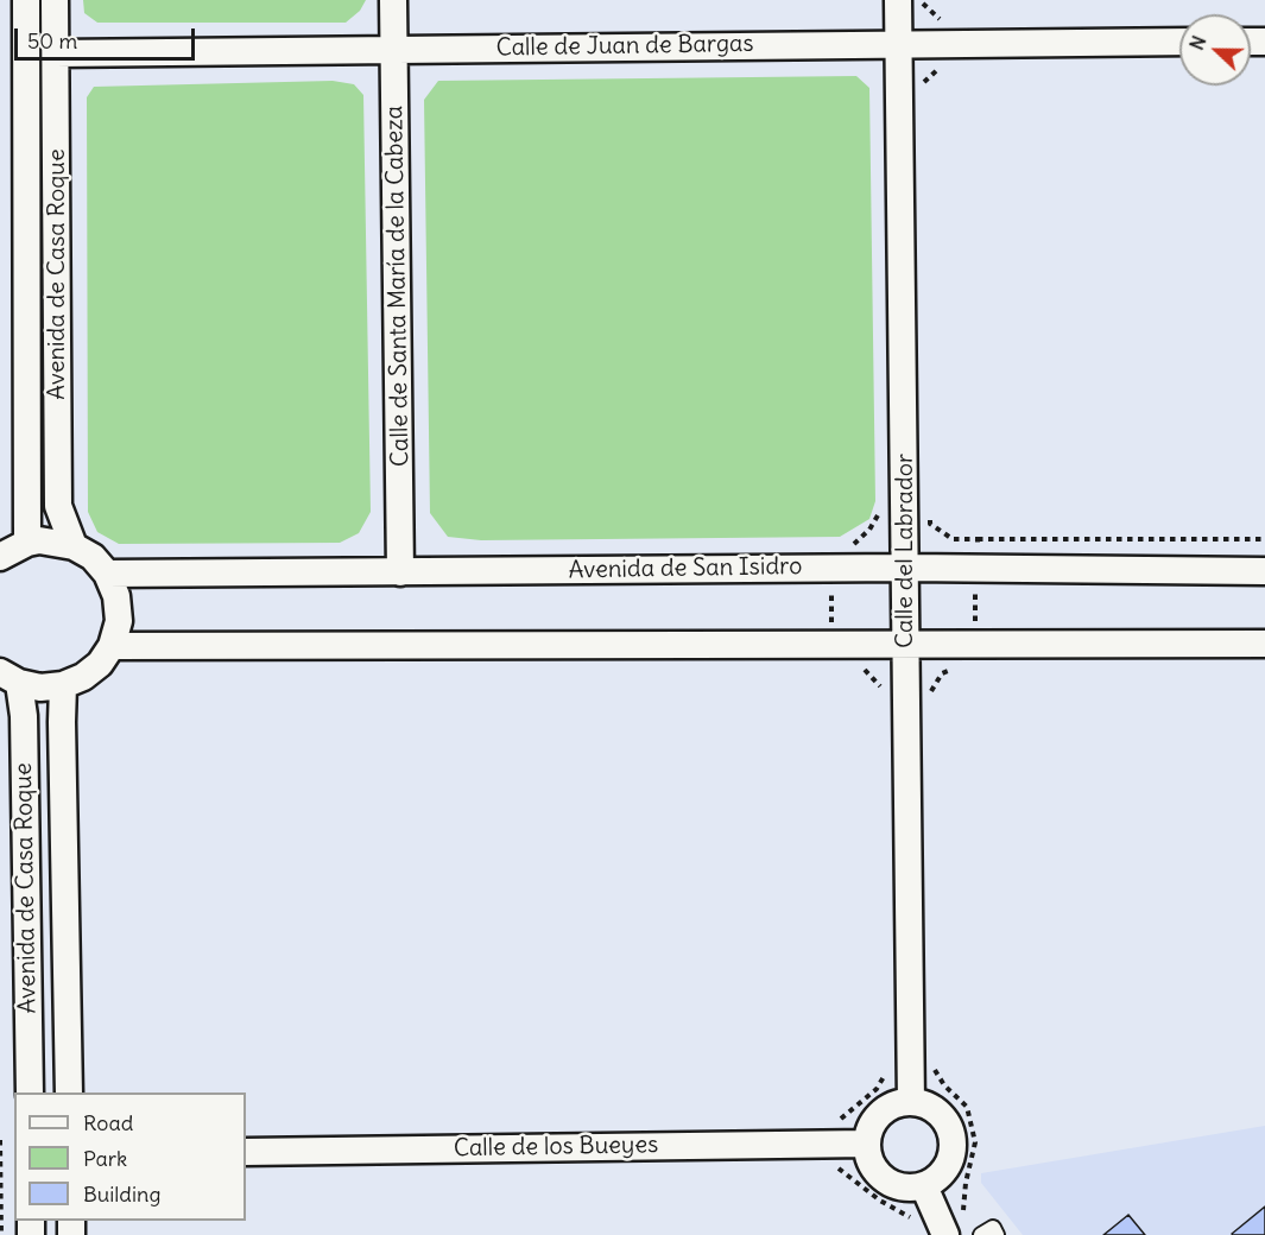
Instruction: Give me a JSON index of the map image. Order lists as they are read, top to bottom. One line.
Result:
{"streets":{"street":["Calle de Juan de Bargas","Avenida de Casa Roque","Calle de Santa María de la Cabeza","Calle del Labrador","Avenida de San Isidro","Calle de los Bueyes"]},"crossings":[["Calle de Juan de Bargas","Avenida de Casa Roque"],["Calle de Juan de Bargas","Calle de Santa María de la Cabeza"],["Calle de Juan de Bargas","Calle del Labrador"],["Calle de Santa María de la Cabeza","Avenida de San Isidro"],["Calle del Labrador","Avenida de San Isidro"],["Calle del Labrador","Calle de los Bueyes"]],"legend":["Road","Park","Building"],"scale_bar":"50 m","north":"left"}
